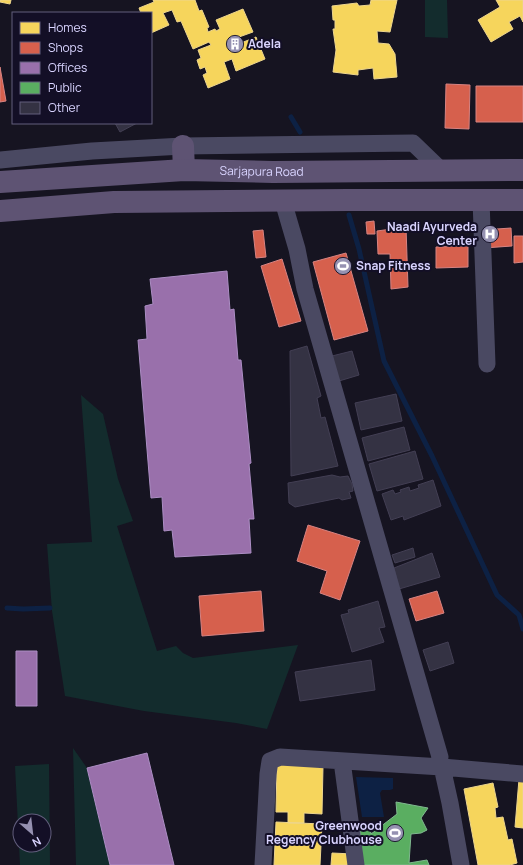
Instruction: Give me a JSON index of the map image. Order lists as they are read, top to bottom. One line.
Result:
{"streets":{"main road":["Sarjapura Road"]},"places":{"building":["Adela"],"hospital":["Naadi Ayurveda Center"],"sports":["Snap Fitness","Greenwood Regency Clubhouse"]},"legend":["Homes","Shops","Offices","Public","Other"],"north":"bottom right"}
